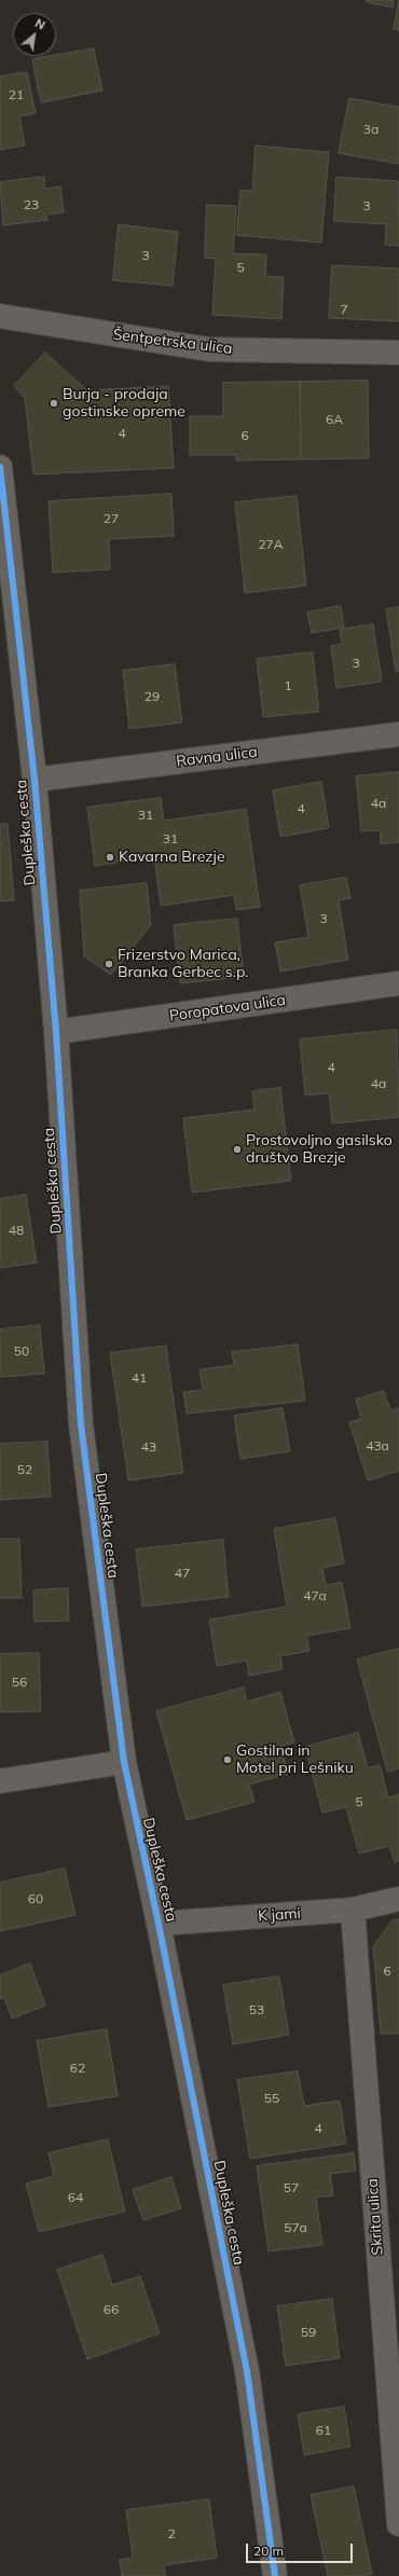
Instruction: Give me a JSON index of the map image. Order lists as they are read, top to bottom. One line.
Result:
{"streets":{"street":["Šentpetrska ulica","Ravna ulica","Dupleška cesta","Poropatova ulica","K jami","Skrita ulica"]},"crossings":[["Ravna ulica","Dupleška cesta"],["Dupleška cesta","Poropatova ulica"],["Dupleška cesta","K jami"],["K jami","Skrita ulica"]],"places":["Burja - prodaja gostinske opreme","Kavarna Brezje","Frizerstvo Marica, Branka Gerbec s.p.","Prostovoljno gasilsko društvo Brezje","Gostilna in Motel pri Lešniku"],"house_numbers":["21","3a","23","3","3","5","7","6A","4","6","27","27A","3","1","29","4a","4","31","31","3","4","4a","48","50","41","43a","43","52","47","47a","56","5","60","6","53","62","55","4","57","64","57a","66","59","61","2"],"scale_bar":"20 m","north":"top right"}
